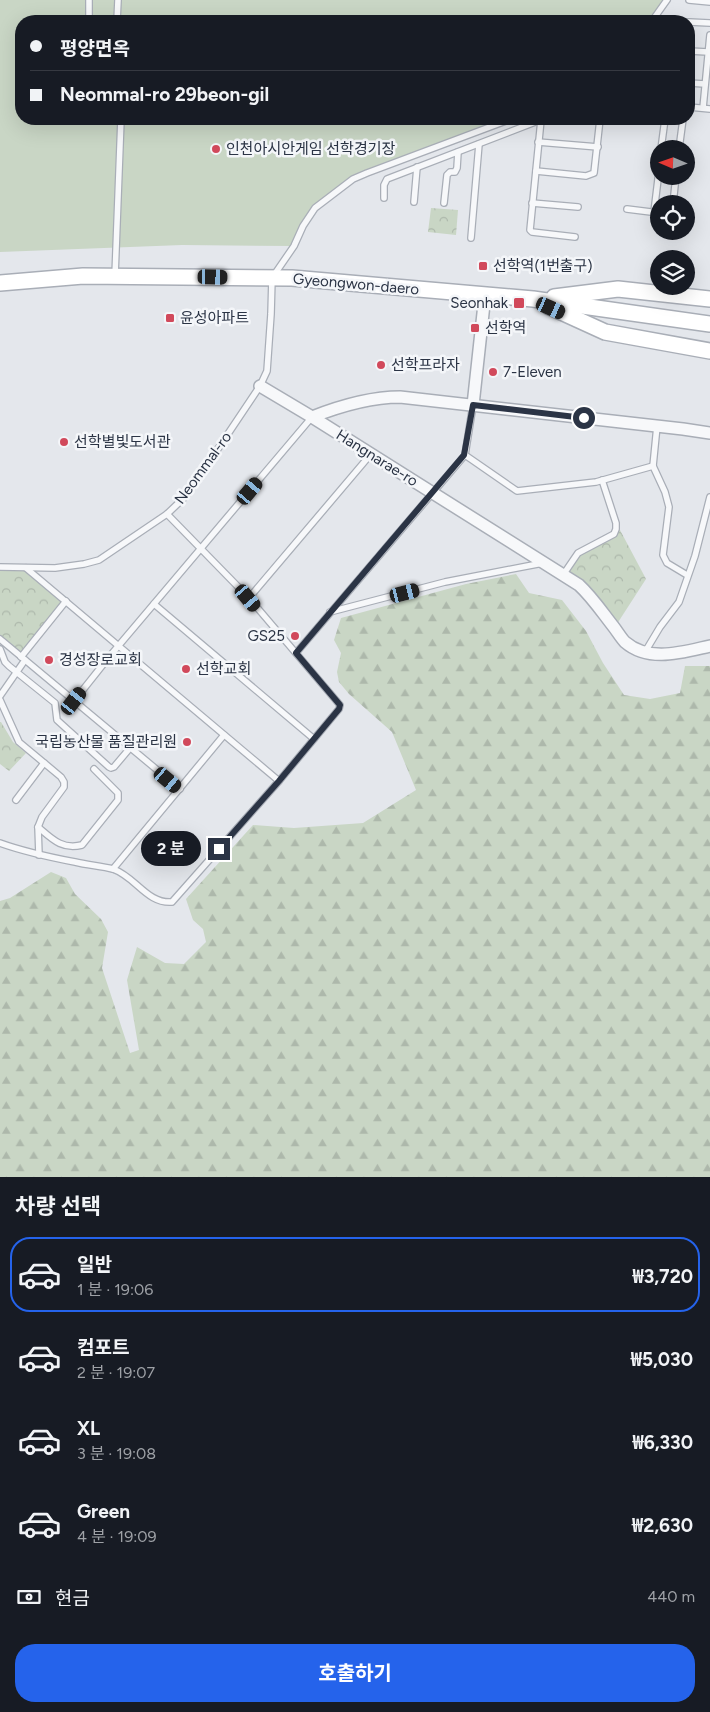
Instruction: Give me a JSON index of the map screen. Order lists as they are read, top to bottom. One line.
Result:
{"streets":{"main road":["Gyeongwon-daero"],"street":["Hangnarae-ro"],"lane":["Neommal-ro"]},"crossings":[["Gyeongwon-daero","Neommal-ro"],["Hangnarae-ro","Neommal-ro"]],"places":{"other":["인천아시안게임 선학경기장","선학프라자","7-Eleven","선학별빛도서관","GS25","경성장로교회","선학교회","국립농산물 품질관리원"],"transit":["선학역(1번출구)","Seonhak","윤성아파트","선학역"]},"north":"left","page":{"banner":["평양면옥","Neommal-ro 29beon-gil"],"bubble":"2 분","heading":"차량 선택","list":[{"name":"일반","note":"1 분 · 19:06","value":"₩3,720"},{"name":"컴포트","note":"2 분 · 19:07","value":"₩5,030"},{"name":"XL","note":"3 분 · 19:08","value":"₩6,330"},{"name":"Green","note":"4 분 · 19:09","value":"₩2,630"}],"pay":["현금","440 m"],"buttons":"호출하기"}}
